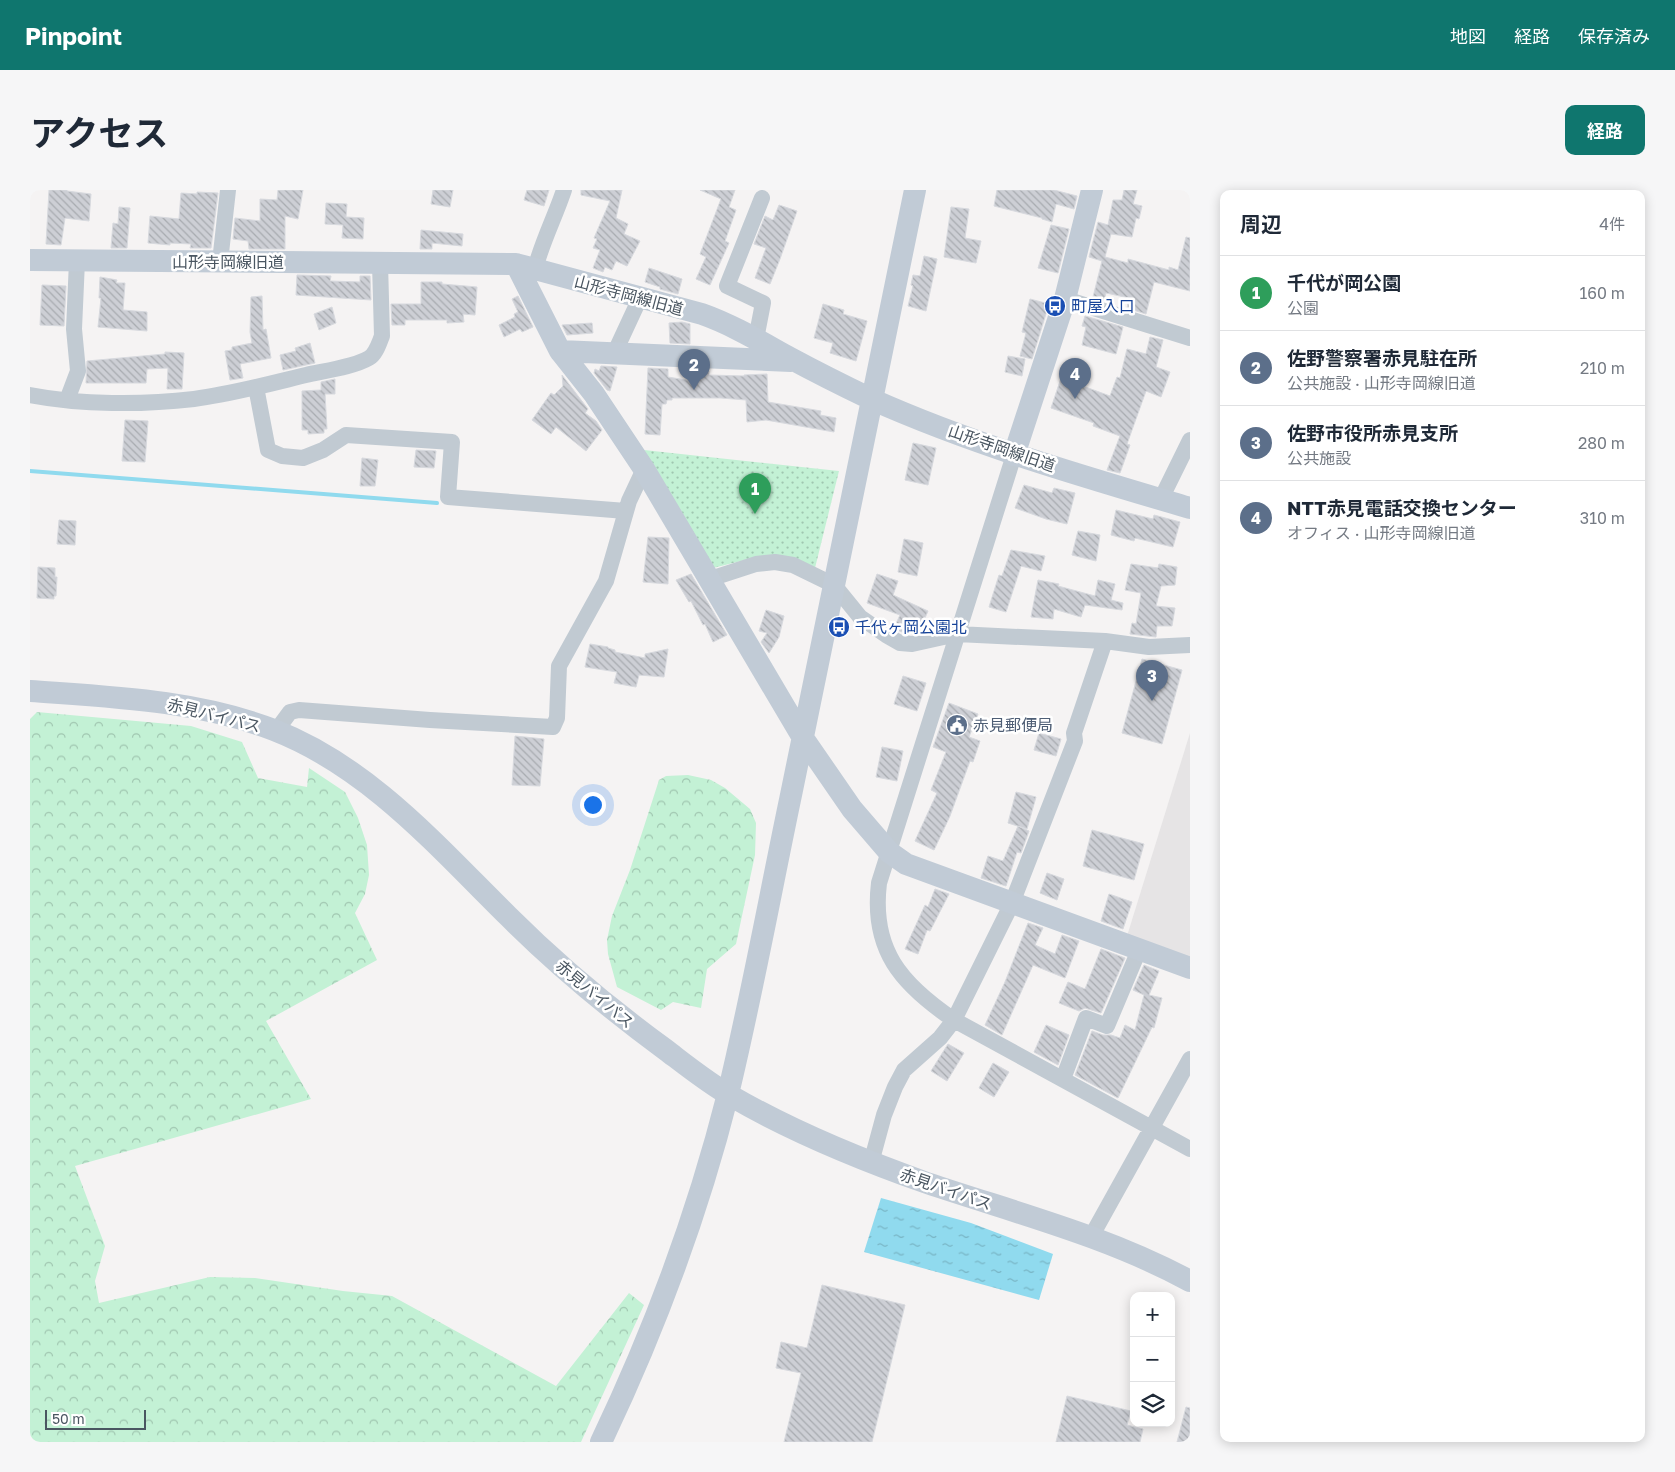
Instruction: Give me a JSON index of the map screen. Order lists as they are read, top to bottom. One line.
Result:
{"streets":{"street":["山形寺岡線旧道","赤見バイパス"]},"places":{"bus stop":["町屋入口","千代ヶ岡公園北"],"public building":["赤見郵便局"]},"scale_bar":"50 m","page":{"header":"Pinpoint","nav":["地図","経路","保存済み"],"title":"アクセス","buttons":"経路","heading":["周辺","4件"],"list":[{"mark":"1","name":"千代が岡公園","note":"公園","value":"160 m"},{"mark":"2","name":"佐野警察署赤見駐在所","note":"公共施設 · 山形寺岡線旧道","value":"210 m"},{"mark":"3","name":"佐野市役所赤見支所","note":"公共施設","value":"280 m"},{"mark":"4","name":"NTT赤見電話交換センター","note":"オフィス · 山形寺岡線旧道","value":"310 m"}],"pins":["2","4","1","3"],"map_buttons":["+","−"],"scale":"50 m"}}
